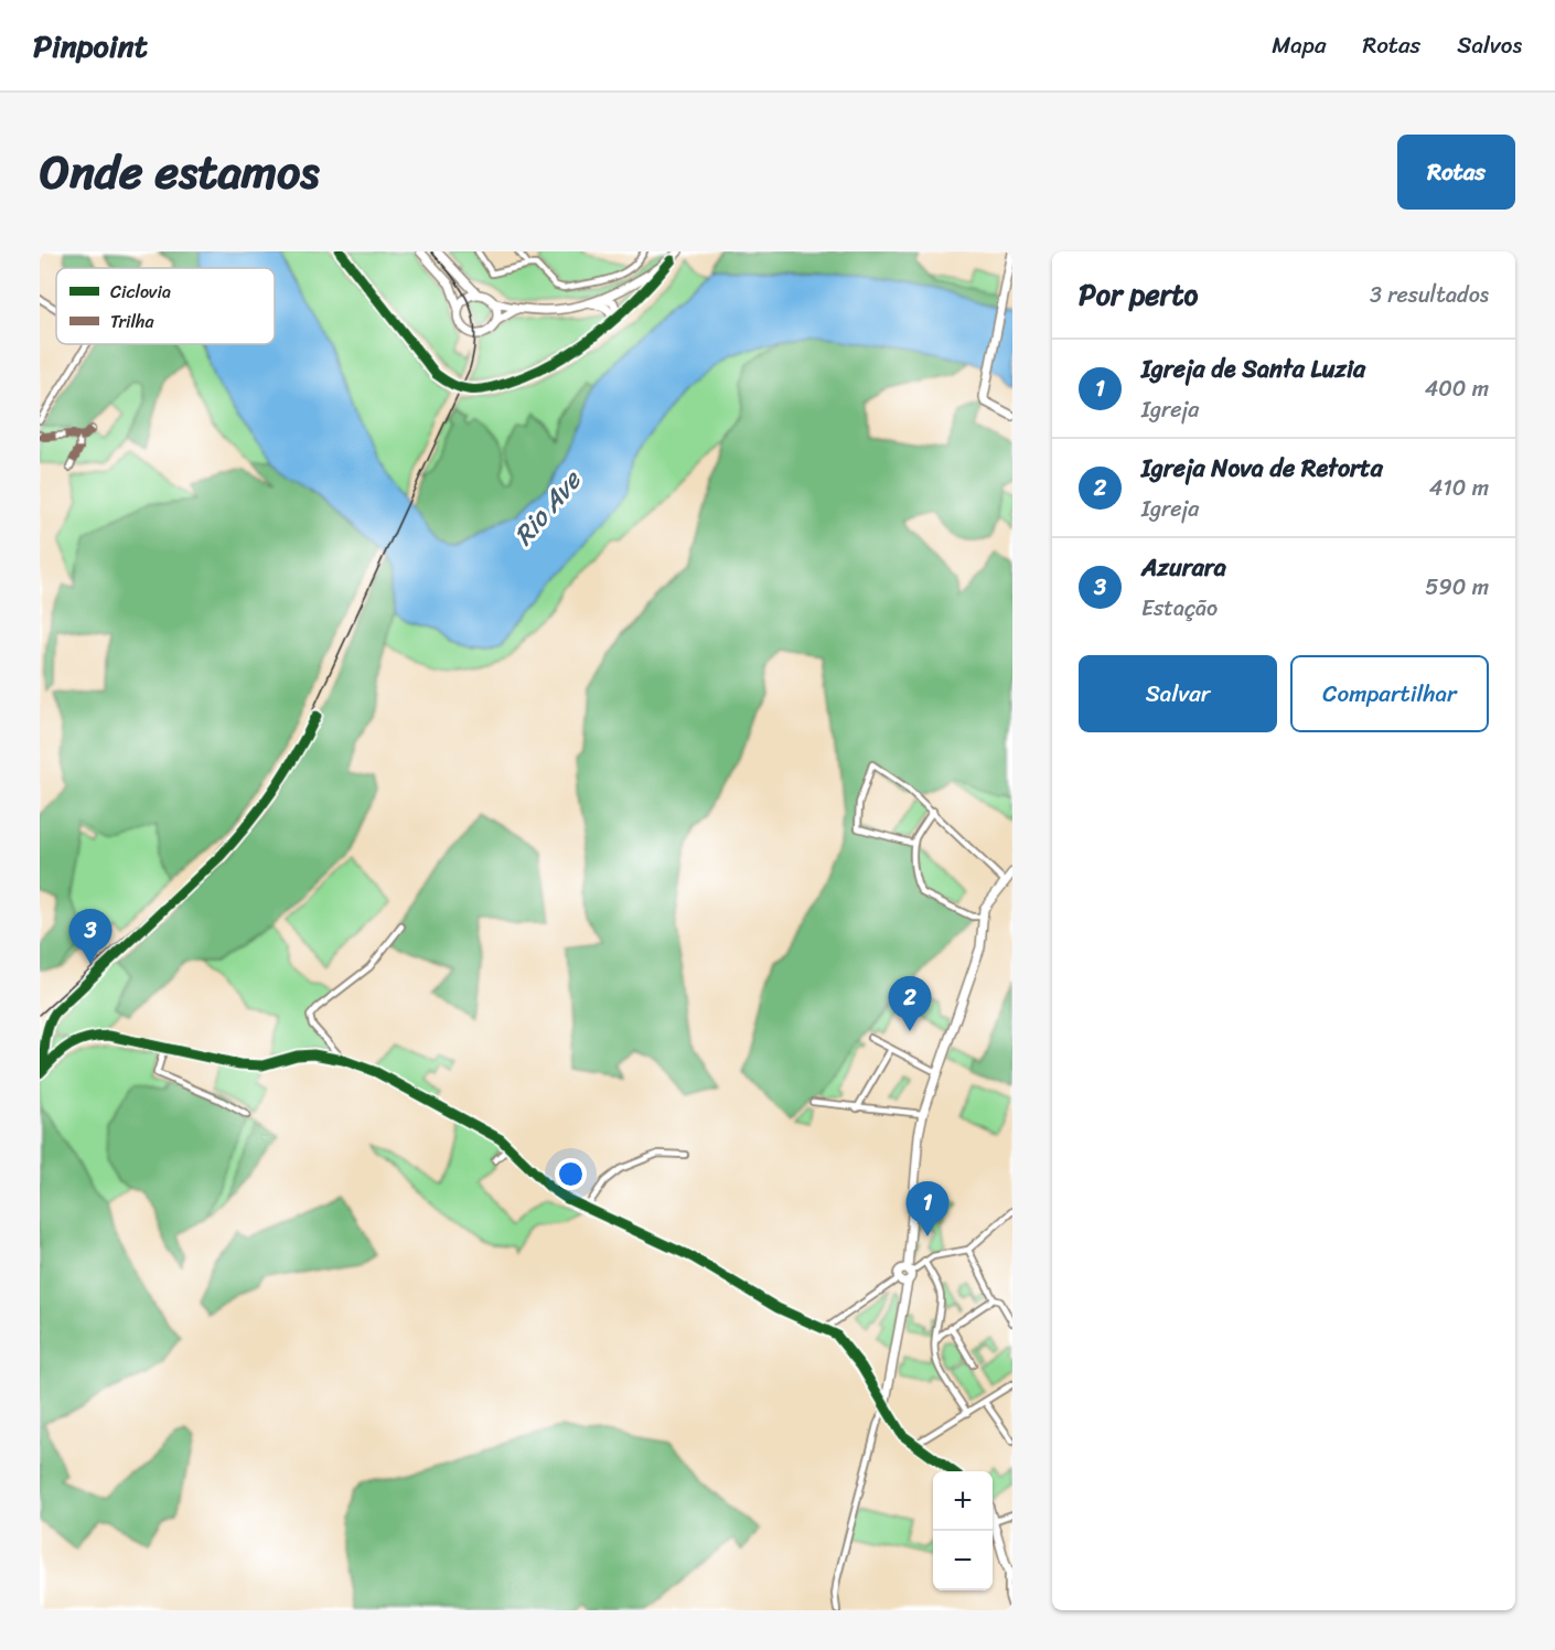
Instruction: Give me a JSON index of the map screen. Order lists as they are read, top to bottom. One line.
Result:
{"water":["Rio Ave"],"legend":["Ciclovia","Trilha"],"page":{"header":"Pinpoint","nav":["Mapa","Rotas","Salvos"],"title":"Onde estamos","buttons":["Rotas",["Salvar","Compartilhar"]],"heading":["Por perto","3 resultados"],"list":[{"mark":"1","name":"Igreja de Santa Luzia","note":"Igreja","value":"400 m"},{"mark":"2","name":"Igreja Nova de Retorta","note":"Igreja","value":"410 m"},{"mark":"3","name":"Azurara","note":"Estação","value":"590 m"}],"pins":["3","2","1"],"map_buttons":["+","−"]}}
